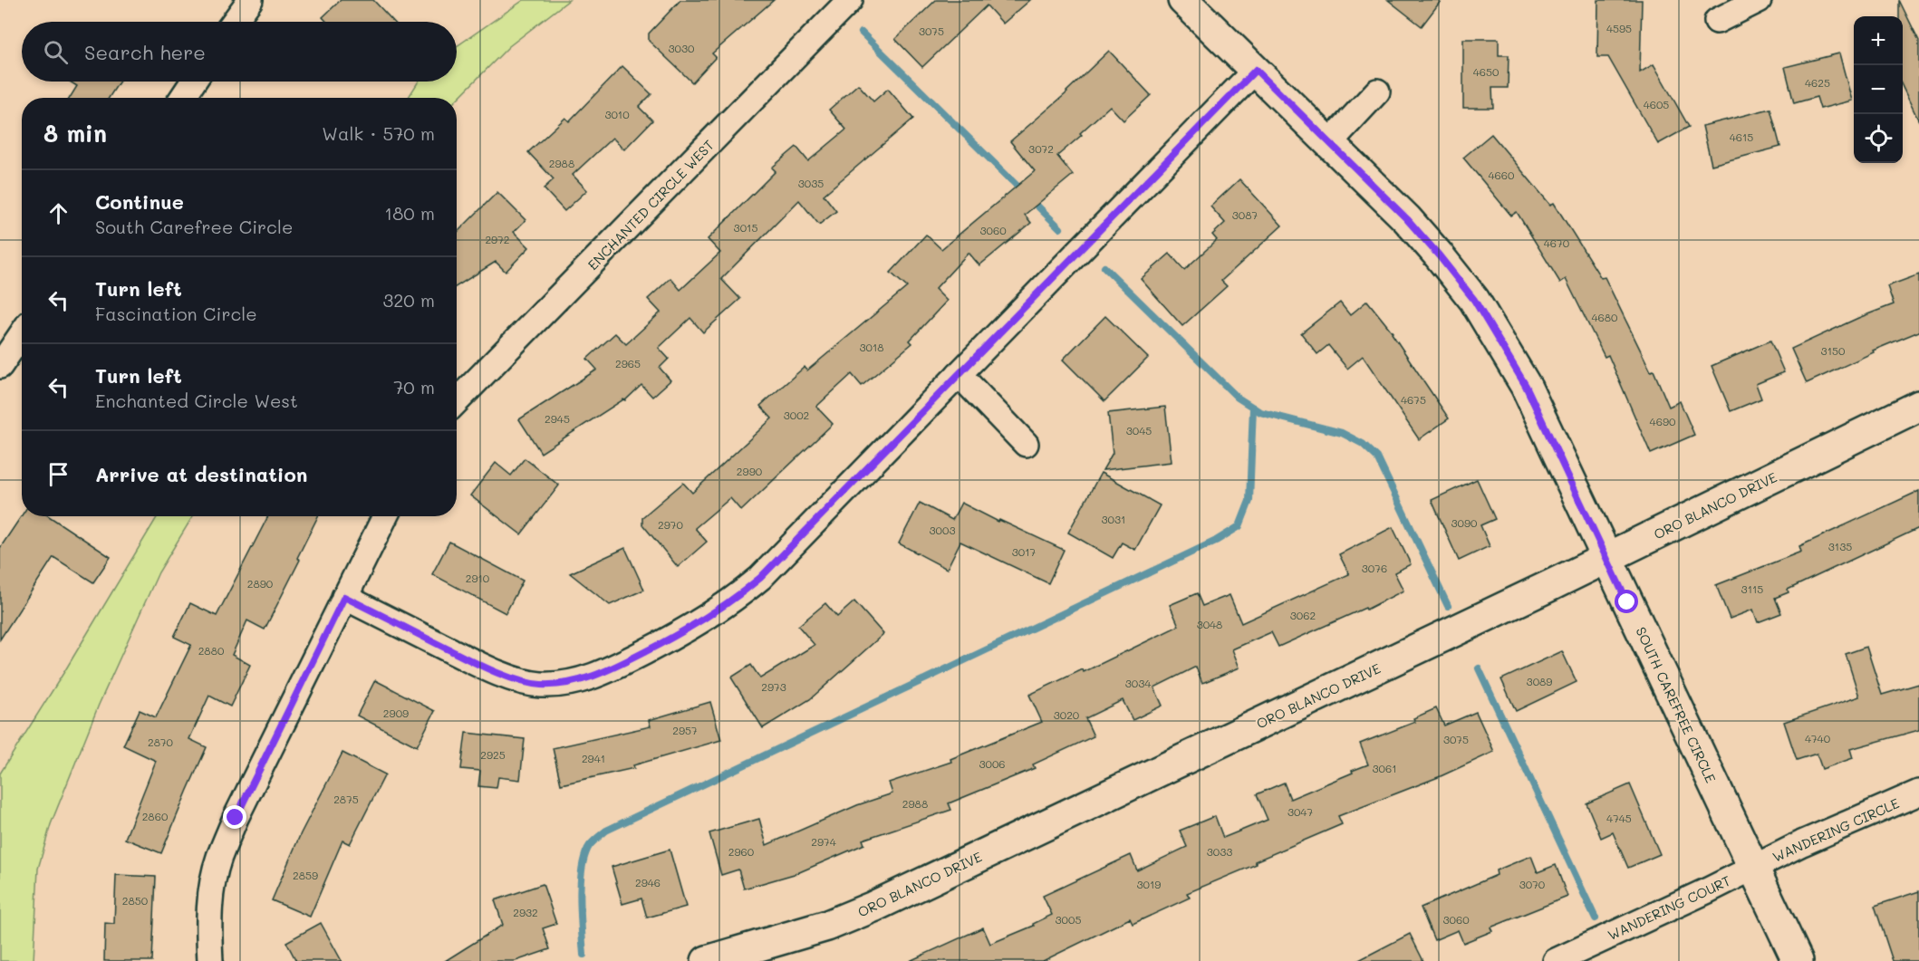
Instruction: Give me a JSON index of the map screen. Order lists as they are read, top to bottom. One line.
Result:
{"streets":{"street":["ENCHANTED CIRCLE WEST","ORO BLANCO DRIVE","SOUTH CAREFREE CIRCLE","WANDERING CIRCLE","WANDERING COURT"]},"crossings":[["ORO BLANCO DRIVE","SOUTH CAREFREE CIRCLE"],["SOUTH CAREFREE CIRCLE","WANDERING CIRCLE"],["SOUTH CAREFREE CIRCLE","WANDERING COURT"],["WANDERING CIRCLE","WANDERING COURT"]],"house_numbers":["4595","3075","3030","4650","4625","4605","3010","4615","3072","2988","4660","3035","3087","3015","3060","2972","4670","4680","3018","3150","2965","4675","3002","2945","4690","3045","2990","3031","3090","2970","3003","3135","3017","3076","2910","2890","3115","3062","3048","2880","3089","3034","2973","2909","3020","2957","4740","3075","2870","2925","2941","3006","3061","2875","2988","3047","2860","4745","2974","2960","3033","2859","2946","3019","3070","2850","2932","3005","3060"],"page":{"map_buttons":["+","−"],"search":"Search here","heading":["8 min","Walk · 570 m"],"list":[["Continue","South Carefree Circle","180 m"],["Turn left","Fascination Circle","320 m"],["Turn left","Enchanted Circle West","70 m"],"Arrive at destination"]}}
